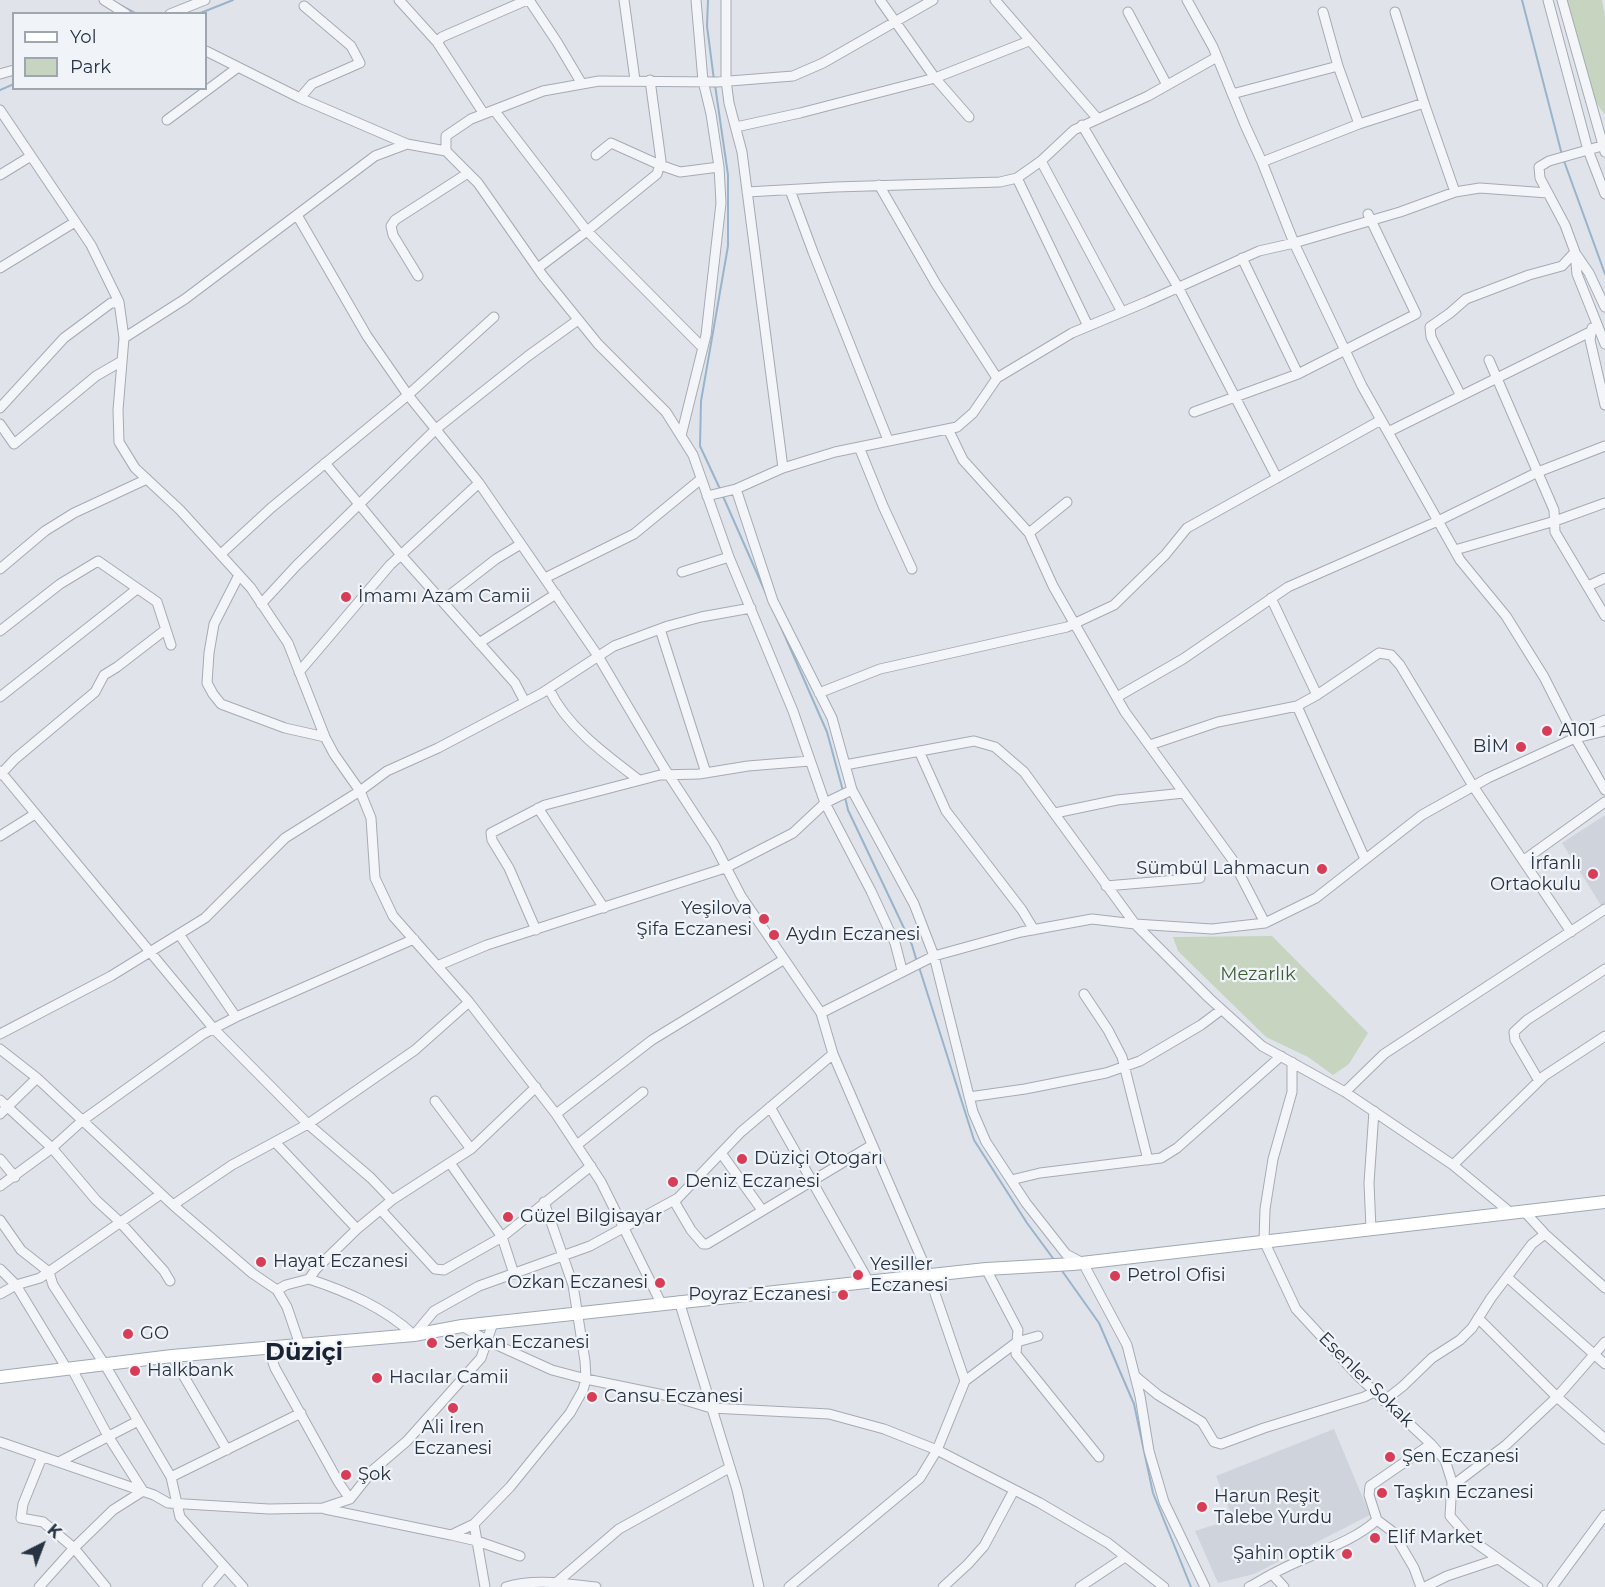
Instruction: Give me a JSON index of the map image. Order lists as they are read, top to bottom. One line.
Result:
{"streets":{"street":["Esenler Sokak"]},"districts":["Düziçi"],"parks":["Mezarlık"],"places":["İmamı Azam Camii","A101","BİM","Sümbül Lahmacun","İrfanlı Ortaokulu","Yeşilova Şifa Eczanesi","Aydın Eczanesi","Düziçi Otogarı","Deniz Eczanesi","Güzel Bilgisayar","Hayat Eczanesi","Yesiller Eczanesi","Petrol Ofisi","Ozkan Eczanesi","Poyraz Eczanesi","GO","Serkan Eczanesi","Halkbank","Hacılar Camii","Cansu Eczanesi","Ali İren Eczanesi","Şen Eczanesi","Şok","Taşkın Eczanesi","Harun Reşit Talebe Yurdu","Elif Market","Şahin optik"],"legend":["Yol","Park"],"north":"top right"}
